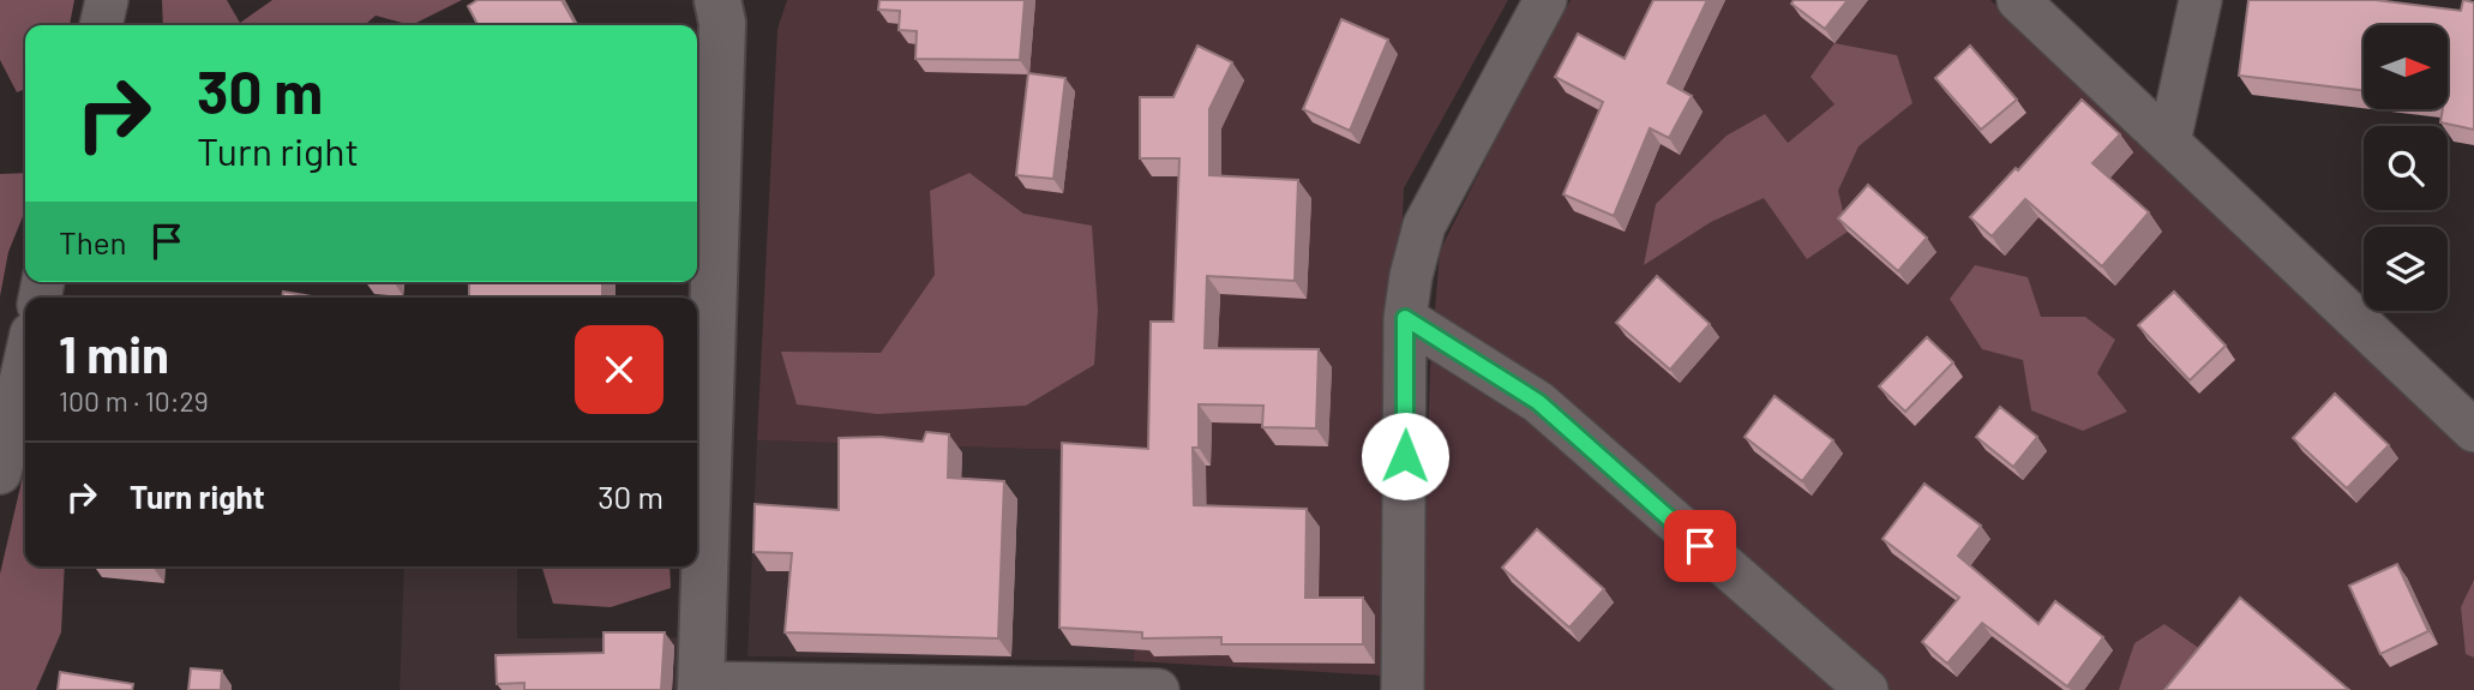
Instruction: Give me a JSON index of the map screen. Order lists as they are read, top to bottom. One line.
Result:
{"north":"right","page":{"turn":["30 m","Turn right"],"then":"Then","heading":["1 min","100 m · 10:29"],"list":[{"name":"Turn right","value":"30 m"}]}}
